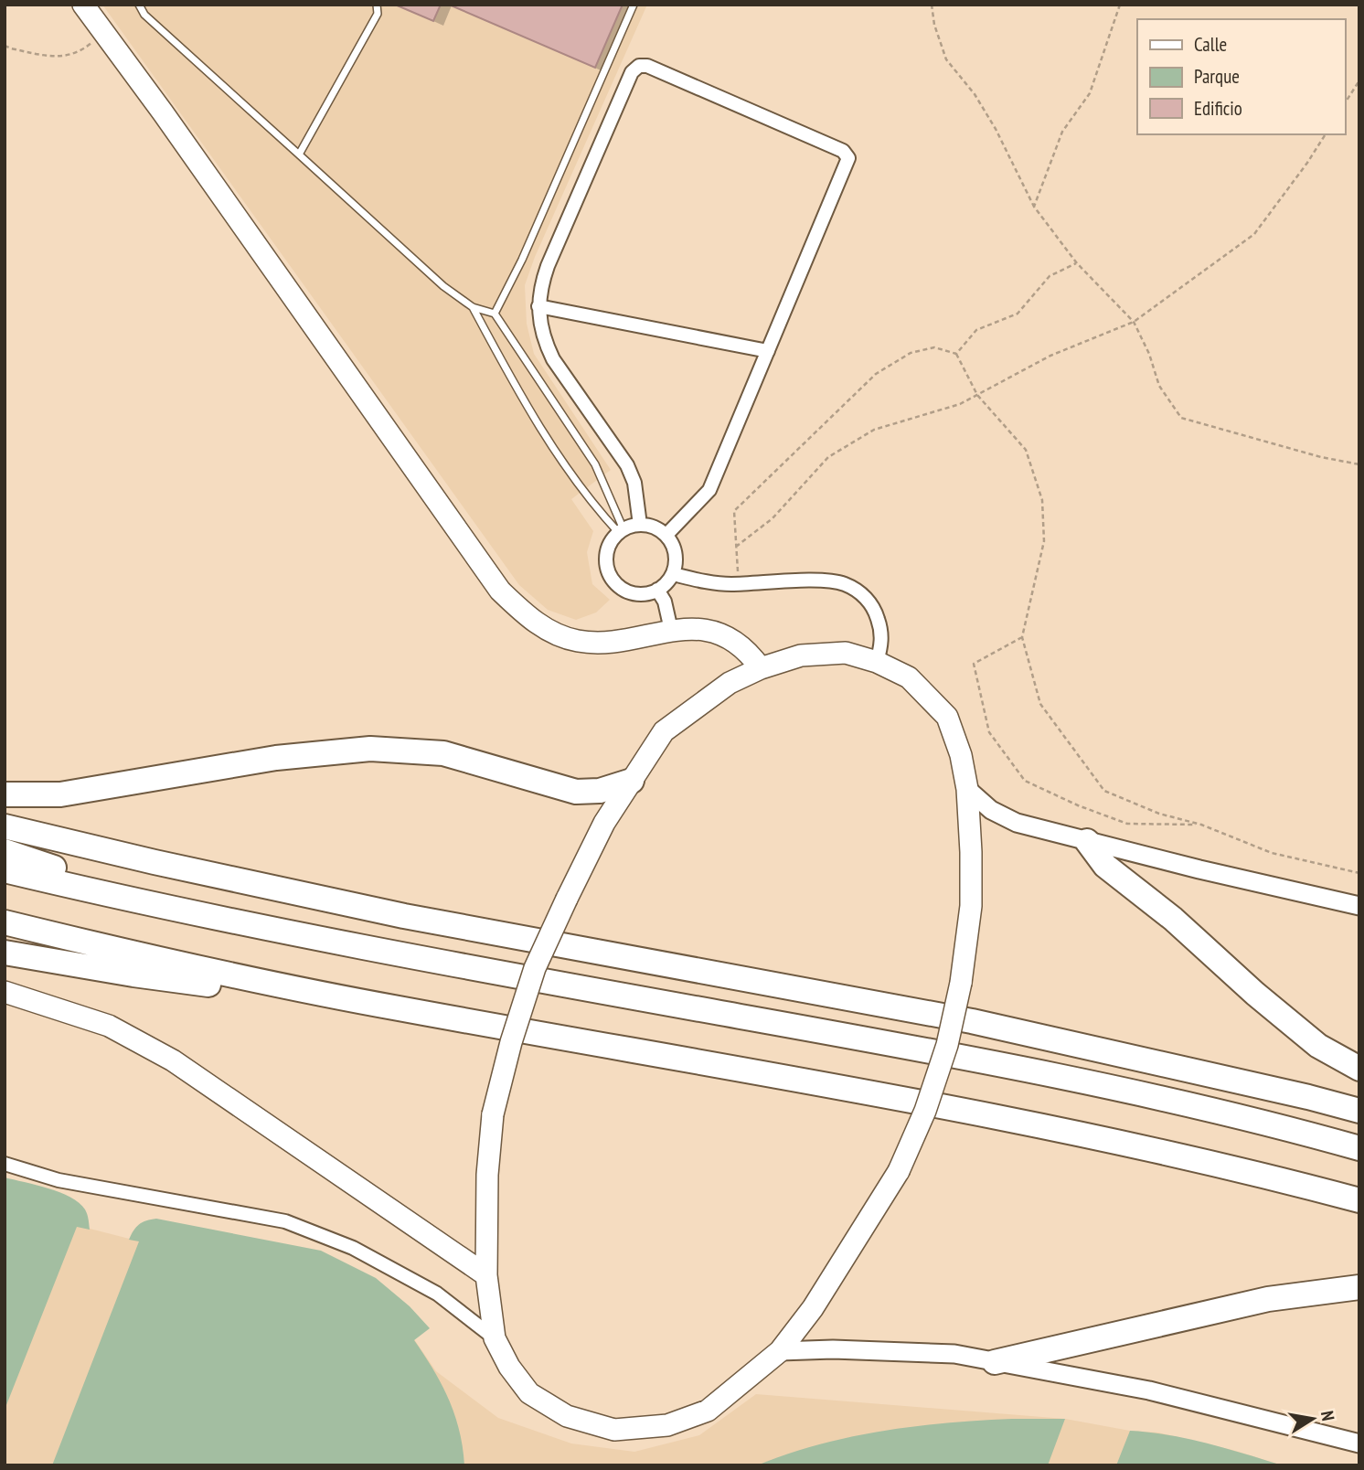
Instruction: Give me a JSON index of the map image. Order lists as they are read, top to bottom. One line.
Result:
{"legend":["Calle","Parque","Edificio"],"north":"right"}
